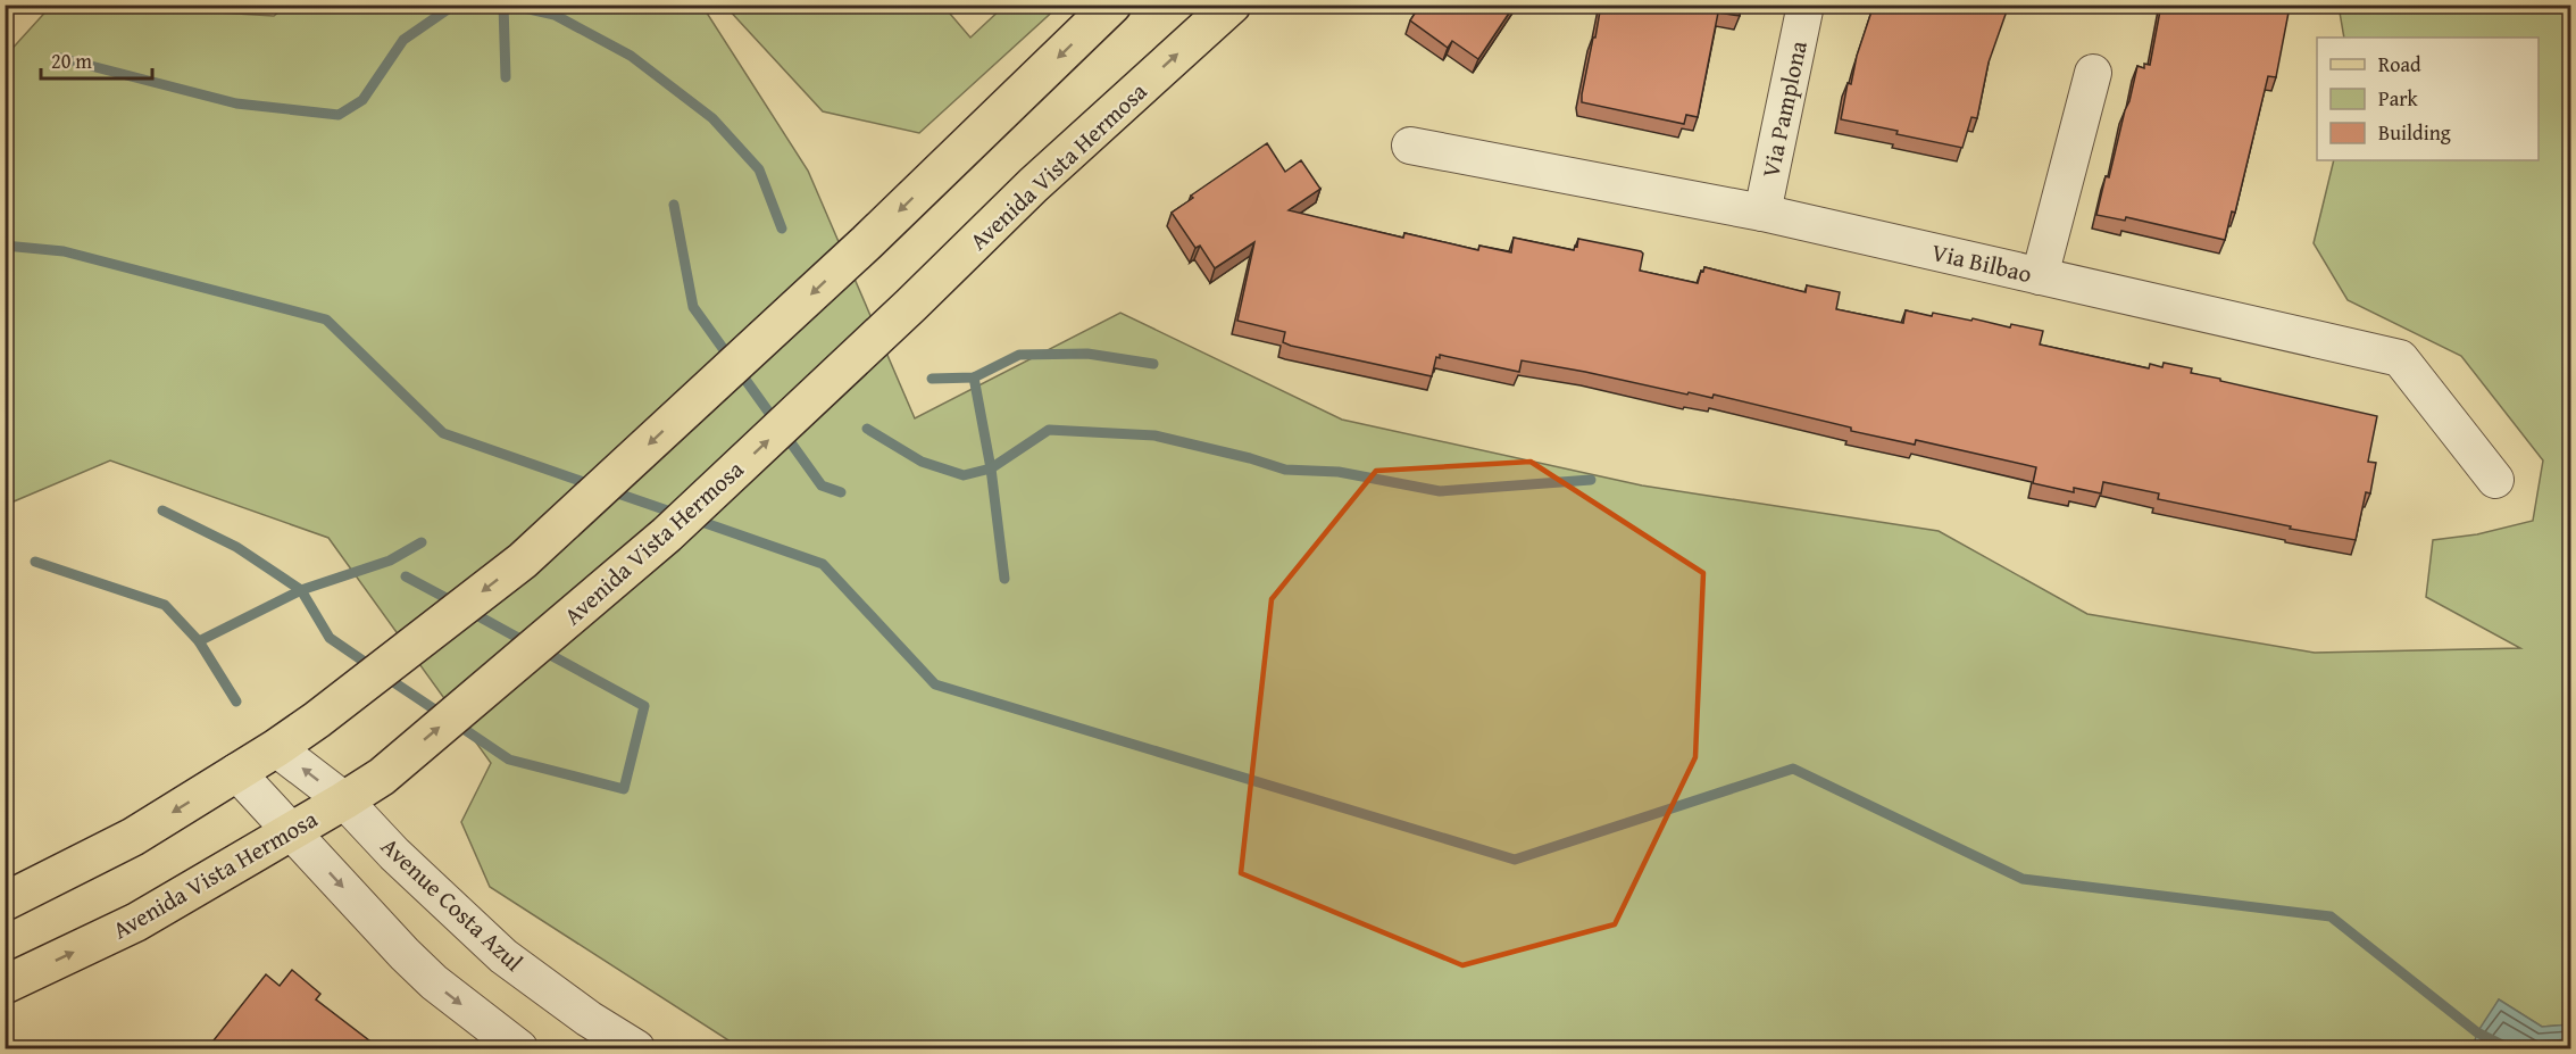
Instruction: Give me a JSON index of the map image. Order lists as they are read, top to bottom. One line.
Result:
{"streets":{"main road":["Avenida Vista Hermosa"],"street":["Via Pamplona","Via Bilbao","Avenue Costa Azul"]},"crossings":[["Via Pamplona","Via Bilbao"],["Avenida Vista Hermosa","Avenue Costa Azul"]],"legend":["Road","Park","Building"],"scale_bar":"20 m"}
